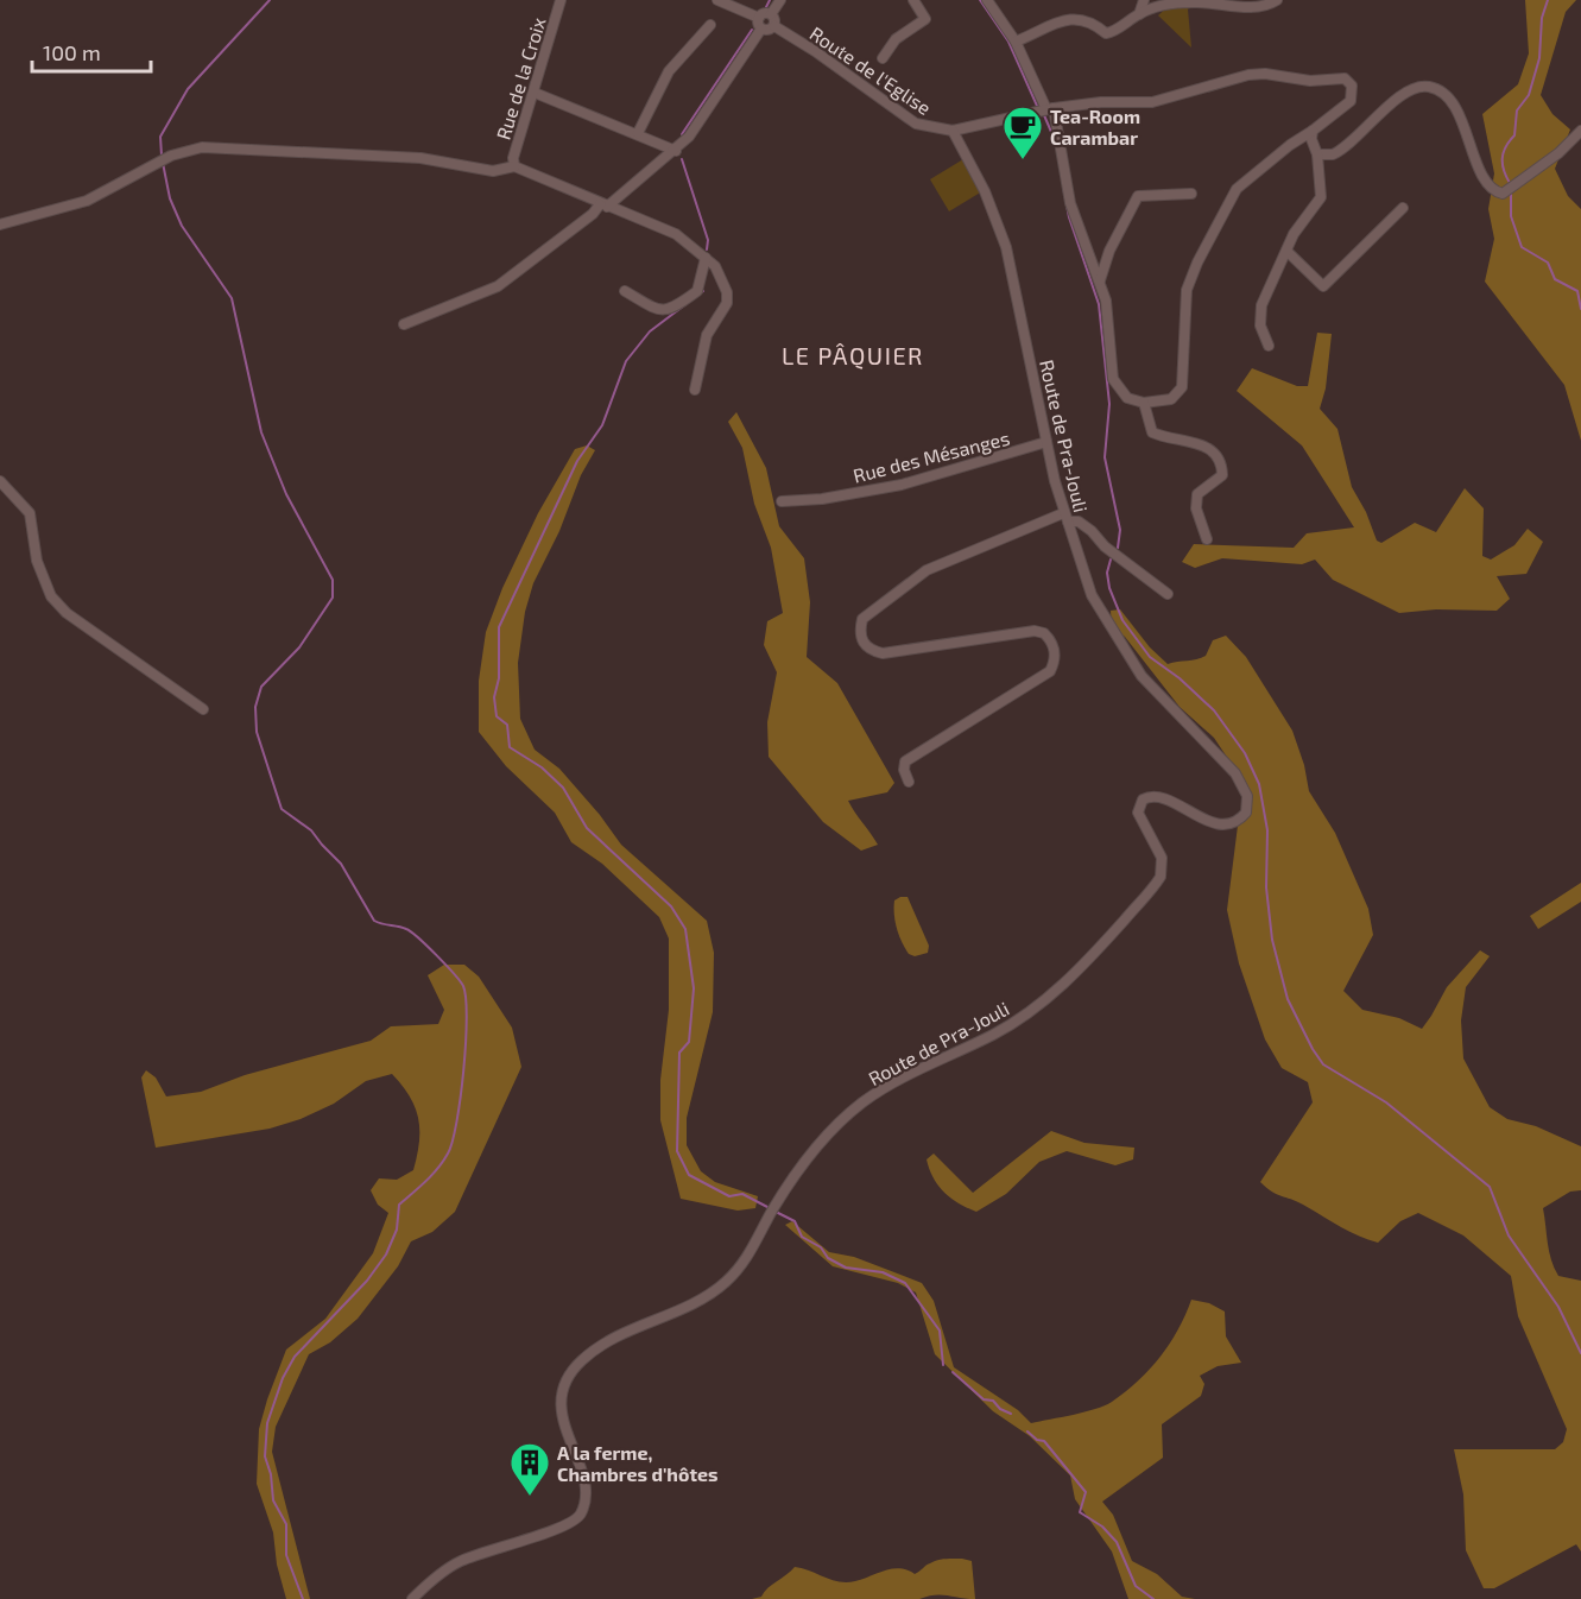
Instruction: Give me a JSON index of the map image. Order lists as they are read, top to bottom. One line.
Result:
{"streets":{"street":["Route de l'Eglise","Rue de la Croix","Route de Pra-Jouli","Rue des Mésanges"]},"crossings":[["Route de l'Eglise","Route de Pra-Jouli"],["Route de Pra-Jouli","Rue des Mésanges"]],"districts":["LE PÂQUIER"],"places":{"cafe":["Tea-Room Carambar"],"building":["A la ferme, Chambres d'hôtes"]},"scale_bar":"100 m"}
